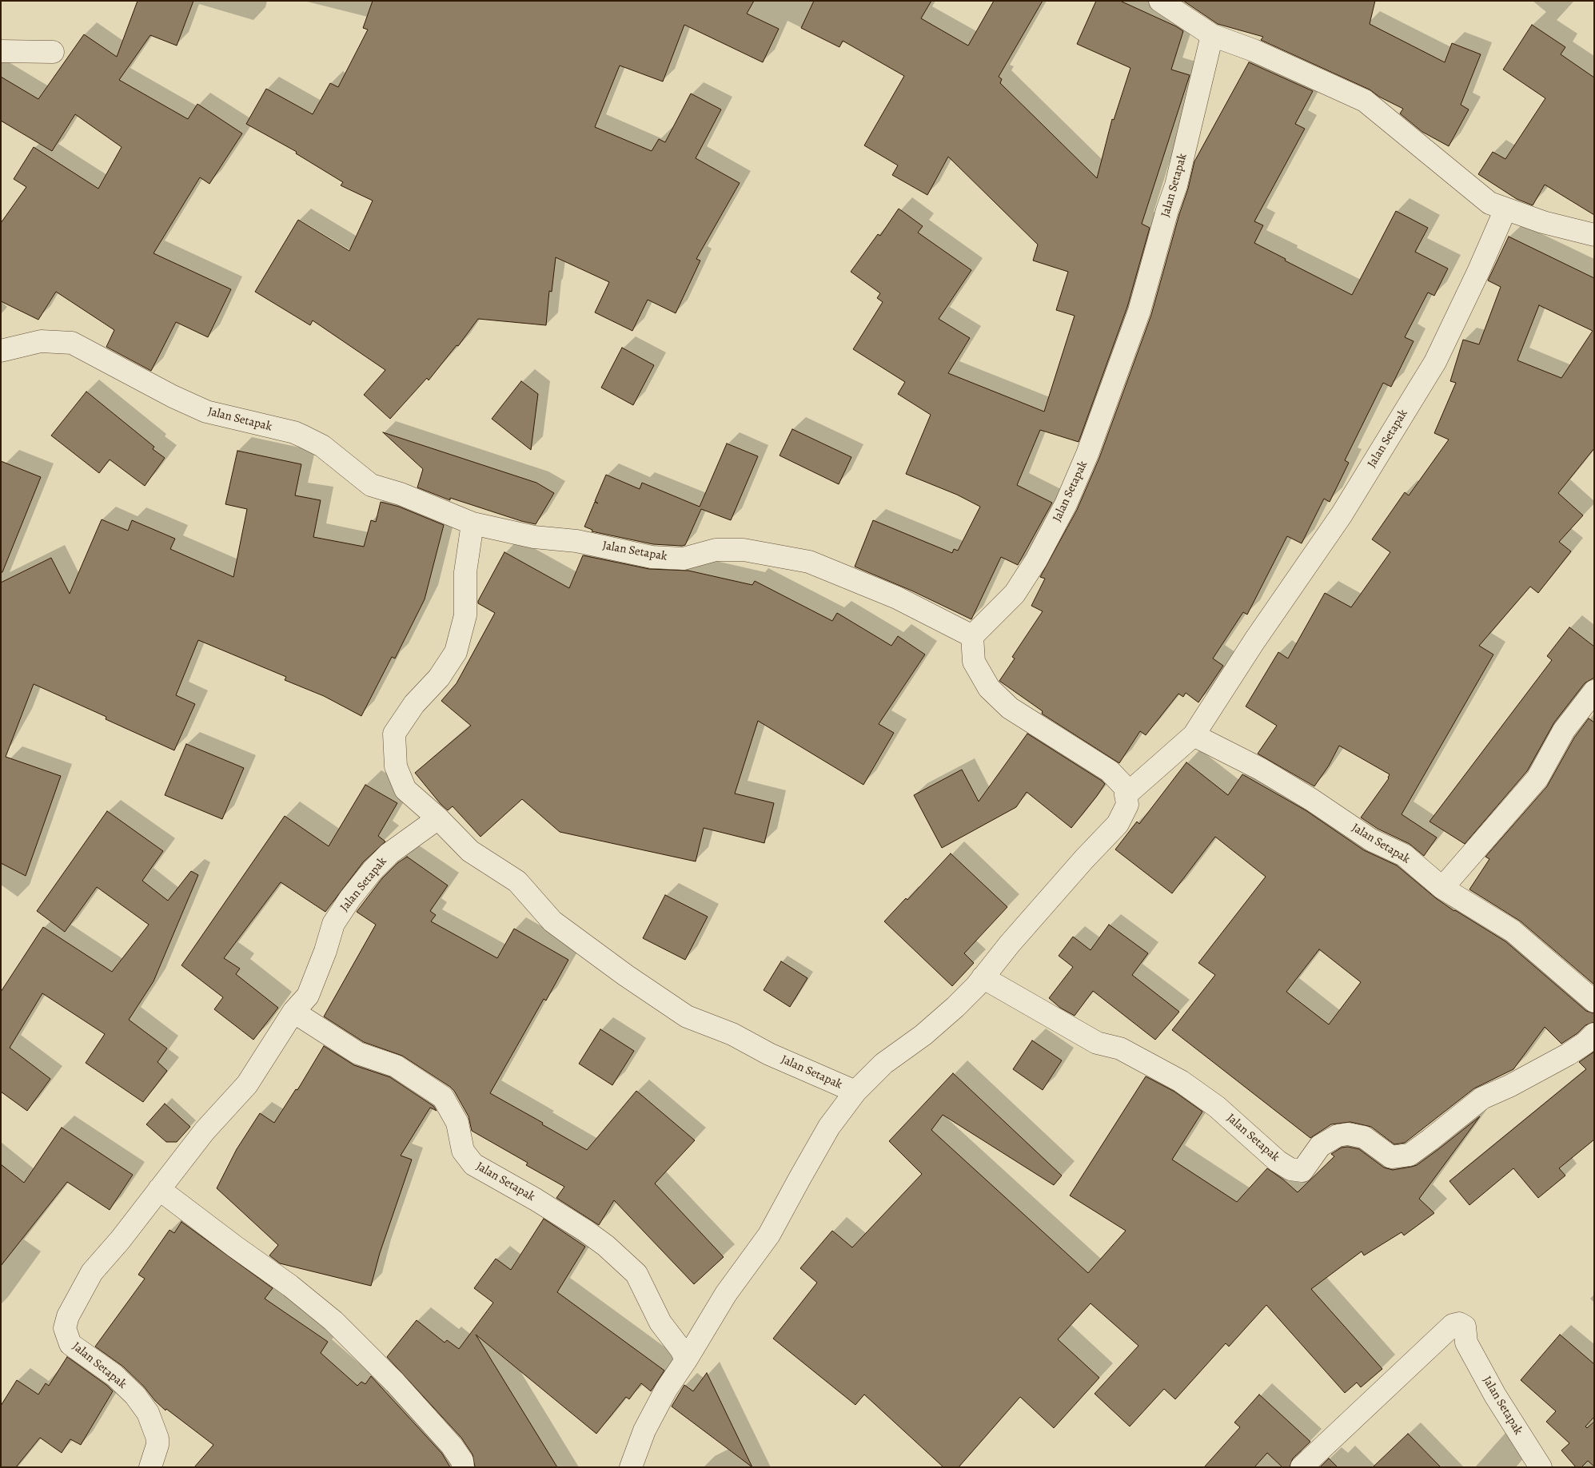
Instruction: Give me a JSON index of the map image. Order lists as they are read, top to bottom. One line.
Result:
{"streets":{"street":["Jalan Setapak"]}}
